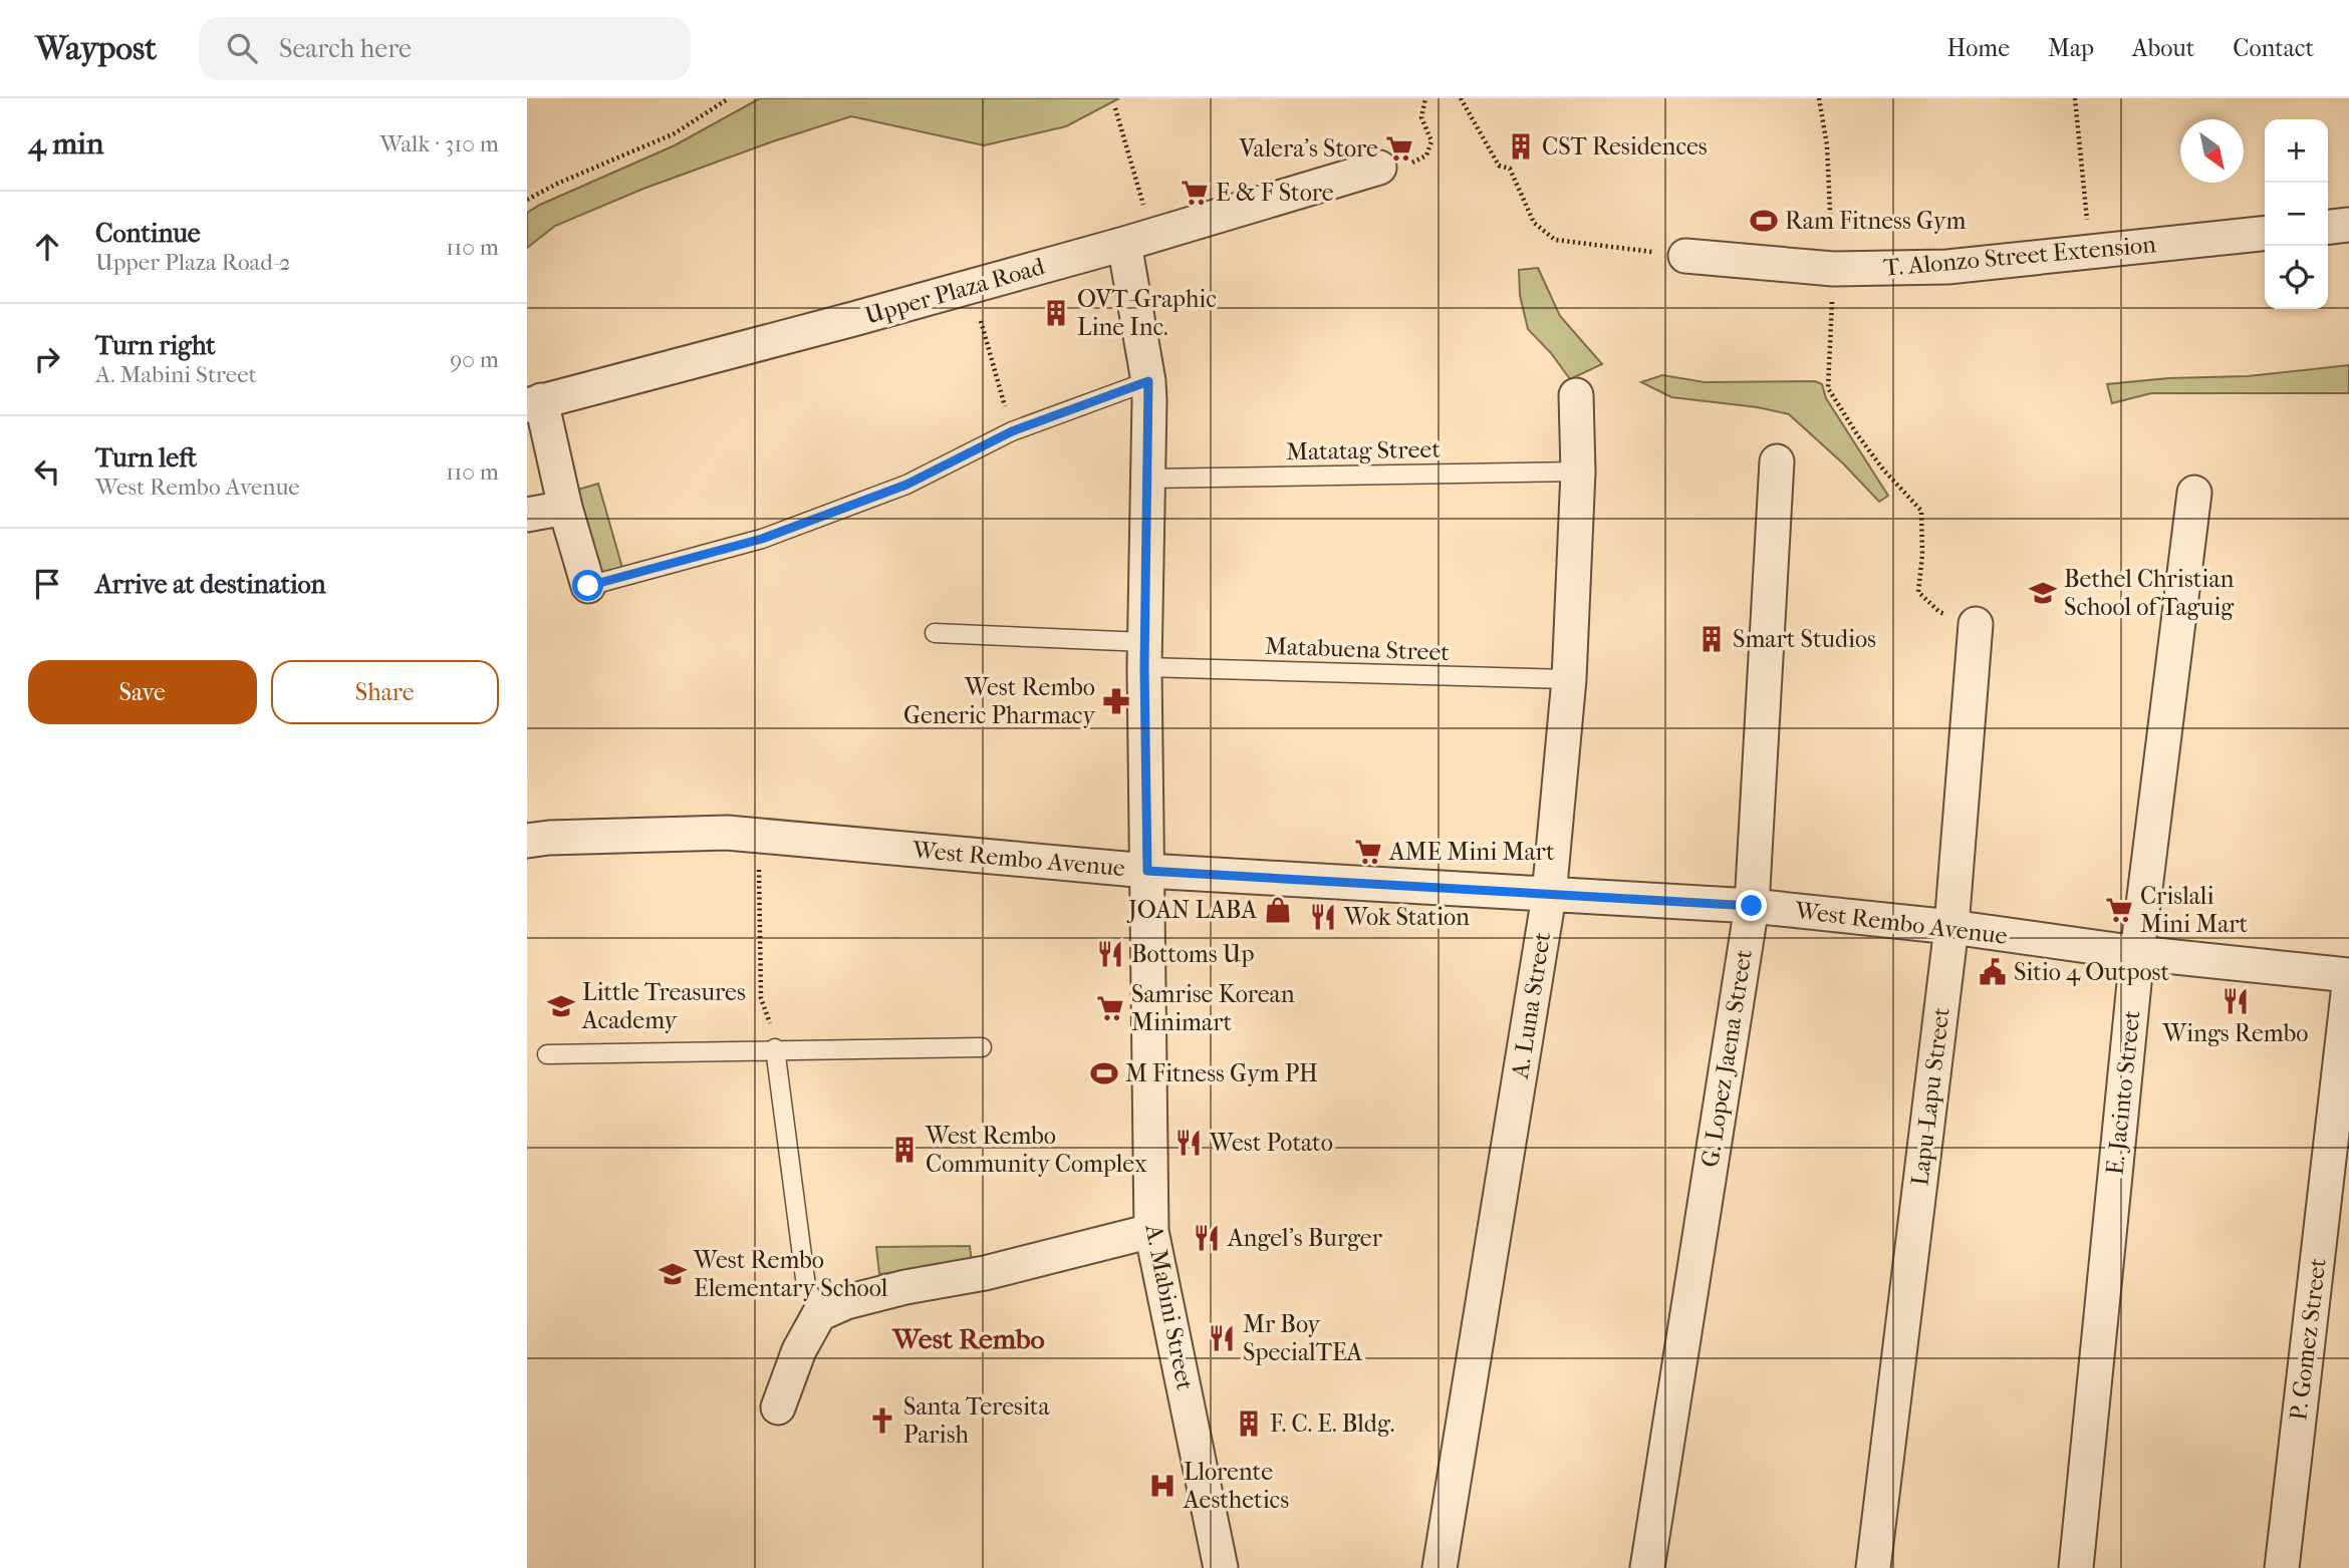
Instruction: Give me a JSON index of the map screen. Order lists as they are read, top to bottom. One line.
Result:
{"streets":{"street":["T. Alonzo Street Extension","Upper Plaza Road","West Rembo Avenue","A. Luna Street","G. Lopez Jaena Street","E. Jacinto Street","Lapu-Lapu Street","A. Mabini Street","P. Gomez Street"],"lane":["Matatag Street","Matabuena Street"]},"crossings":[["Upper Plaza Road","A. Mabini Street"],["Matatag Street","A. Luna Street"],["Matatag Street","A. Mabini Street"],["Matabuena Street","A. Luna Street"],["Matabuena Street","A. Mabini Street"],["West Rembo Avenue","A. Luna Street"],["West Rembo Avenue","G. Lopez Jaena Street"],["West Rembo Avenue","E. Jacinto Street"],["West Rembo Avenue","Lapu-Lapu Street"],["West Rembo Avenue","A. Mabini Street"]],"districts":["West Rembo"],"places":{"building":["CST Residences","OVT-Graphic Line Inc.","Smart Studios","West Rembo Community Complex","F. C. E. Bldg."],"supermarket":["Valera's Store","E & F Store","AME Mini Mart","Crislali Mini Mart","Samrise Korean Minimart"],"sports":["Ram Fitness Gym","M Fitness Gym PH"],"school or university":["Bethel Christian School of Taguig","Little Treasures Academy","West Rembo Elementary School"],"pharmacy":["West Rembo Generic Pharmacy"],"shop":["JOAN LABA"],"restaurant":["Wok Station","Bottoms Up","Wings Rembo","West Potato","Angel's Burger","Mr Boy SpecialTEA"],"public building":["Sitio 4 Outpost"],"church":["Santa Teresita Parish"],"hospital":["Llorente Aesthetics"]},"north":"bottom right","page":{"header":"Waypost","search":"Search here","nav":["Home","Map","About","Contact"],"heading":["4 min","Walk · 310 m"],"map_buttons":["+","−"],"list":[["Continue","Upper Plaza Road-2","110 m"],["Turn right","A. Mabini Street","90 m"],["Turn left","West Rembo Avenue","110 m"],"Arrive at destination"],"buttons":["Save","Share"]}}
